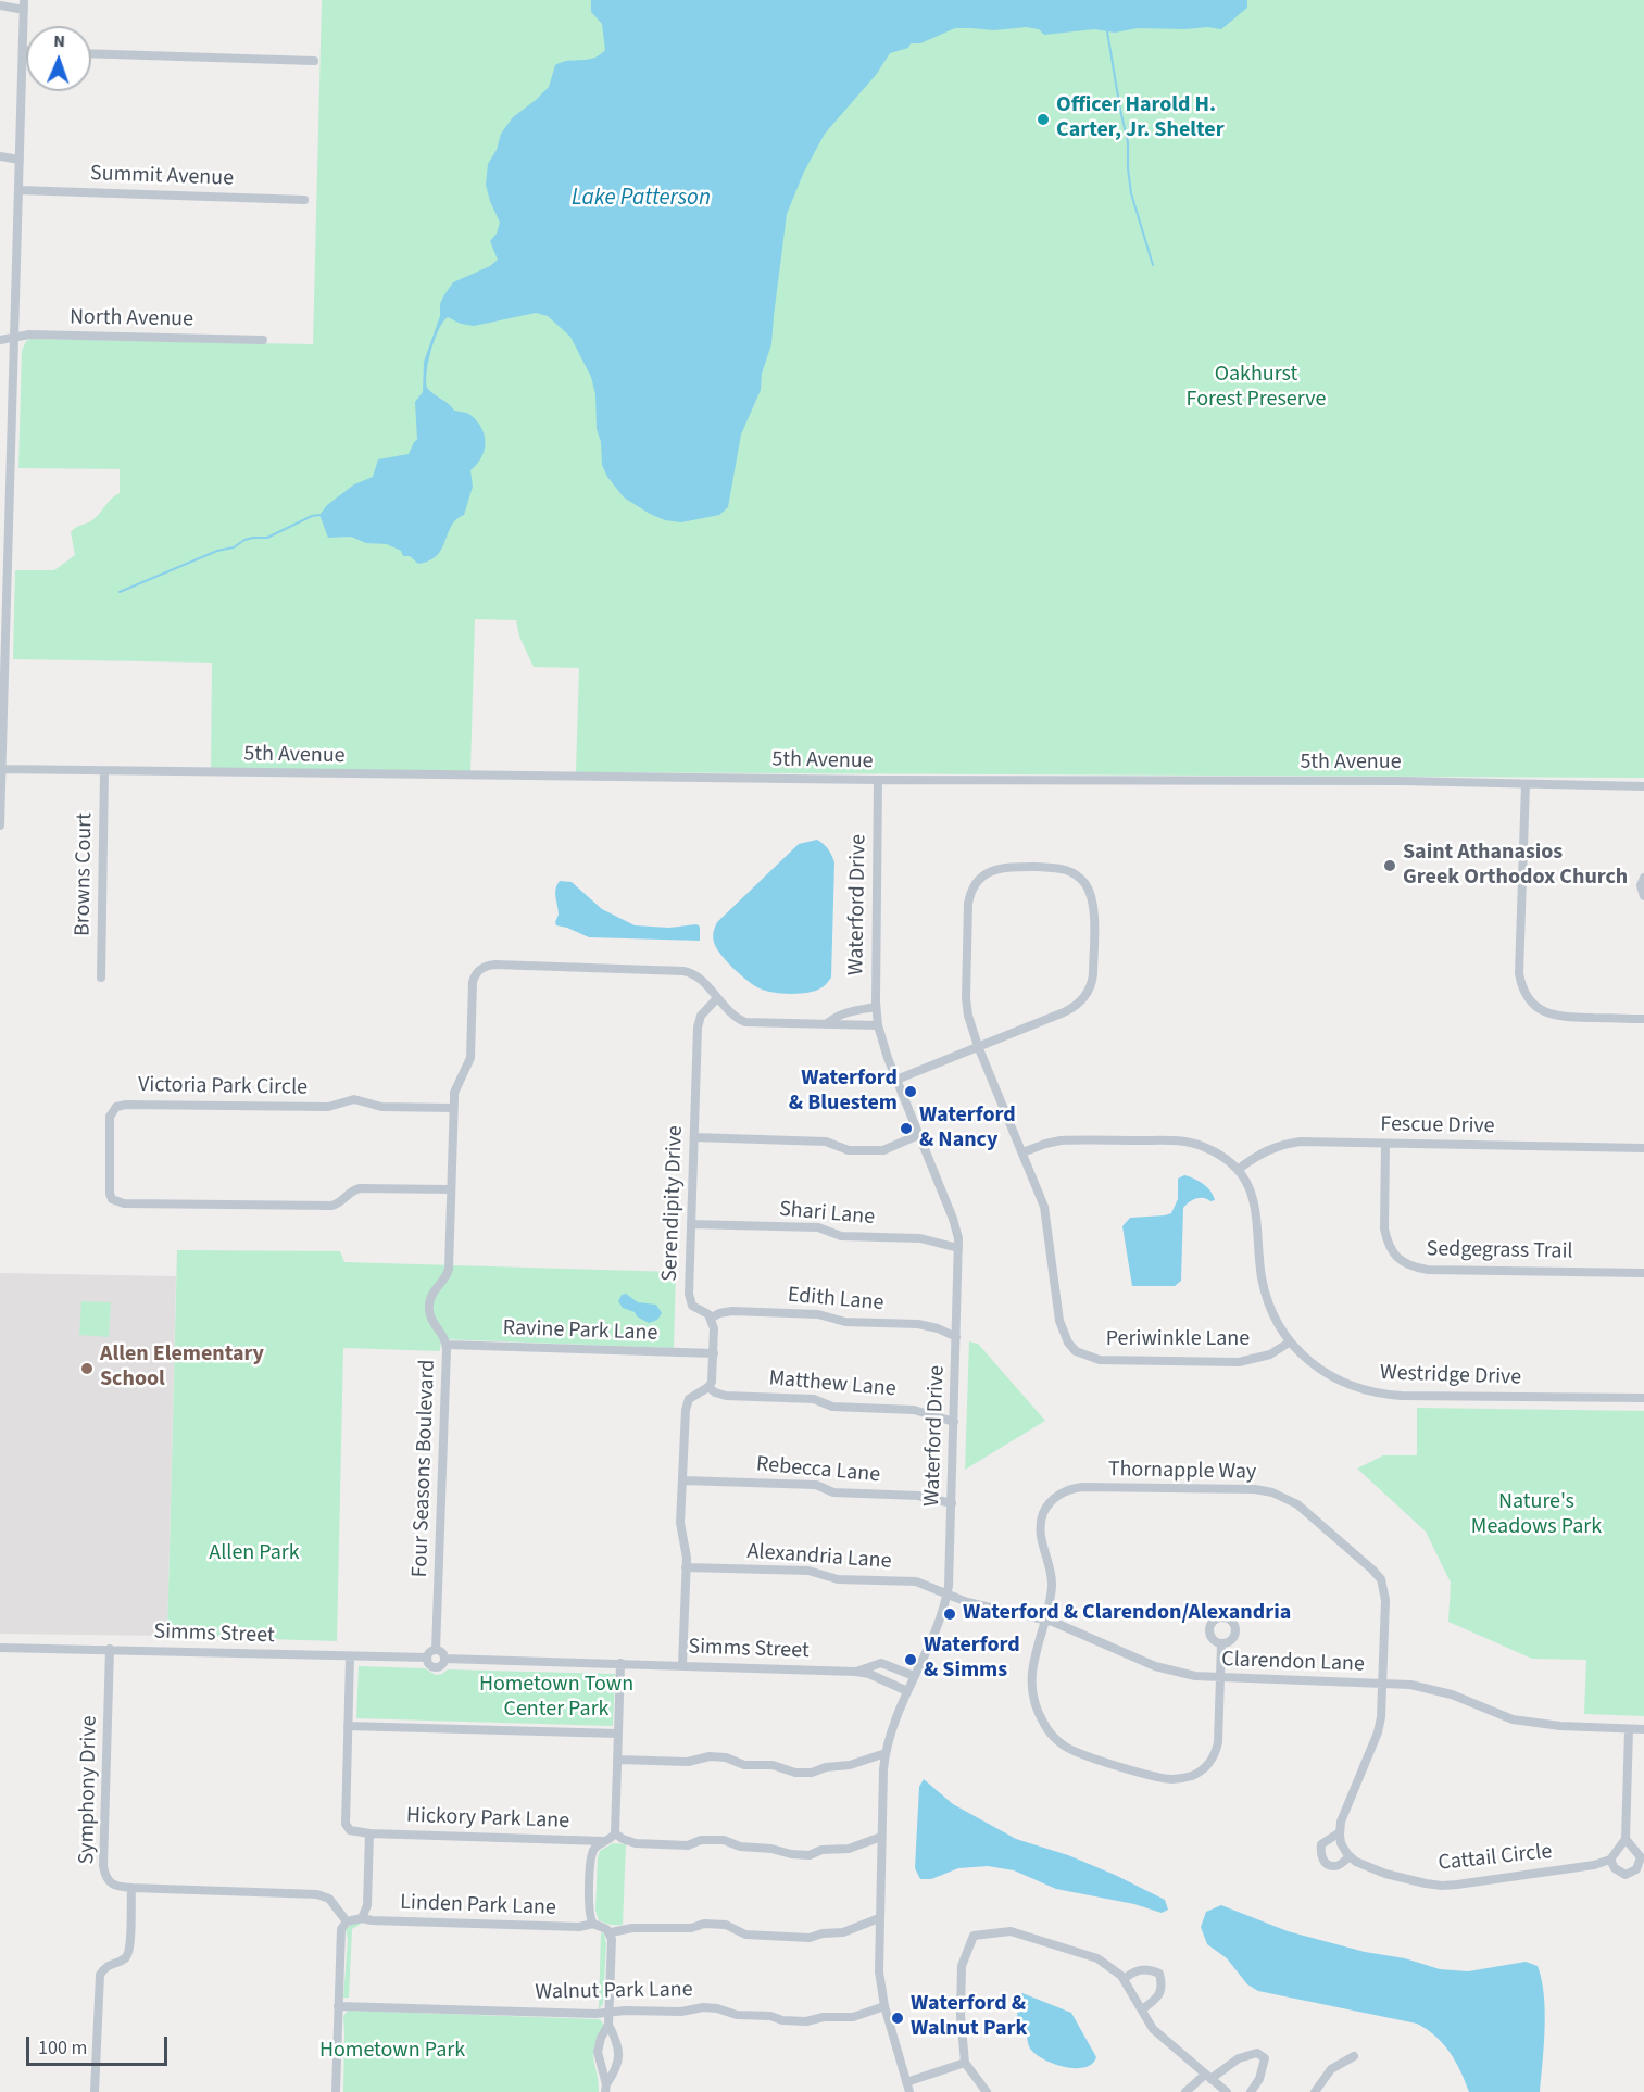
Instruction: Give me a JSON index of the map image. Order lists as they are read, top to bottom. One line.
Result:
{"streets":{"street":["Summit Avenue","North Avenue","5th Avenue","Browns Court","Waterford Drive","Victoria Park Circle","Fescue Drive","Serendipity Drive","Shari Lane","Sedgegrass Trail","Edith Lane","Ravine Park Lane","Periwinkle Lane","Westridge Drive","Matthew Lane","Four Seasons Boulevard","Rebecca Lane","Thornapple Way","Alexandria Lane","Simms Street","Clarendon Lane","Symphony Drive","Hickory Park Lane","Cattail Circle","Linden Park Lane","Walnut Park Lane"]},"crossings":[["5th Avenue","Browns Court"],["5th Avenue","Waterford Drive"],["Waterford Drive","Shari Lane"],["Waterford Drive","Edith Lane"],["Waterford Drive","Matthew Lane"],["Waterford Drive","Four Seasons Boulevard"],["Waterford Drive","Rebecca Lane"],["Waterford Drive","Alexandria Lane"],["Waterford Drive","Simms Street"],["Waterford Drive","Clarendon Lane"],["Waterford Drive","Walnut Park Lane"],["Victoria Park Circle","Four Seasons Boulevard"],["Fescue Drive","Sedgegrass Trail"],["Fescue Drive","Westridge Drive"],["Serendipity Drive","Shari Lane"],["Serendipity Drive","Edith Lane"],["Serendipity Drive","Four Seasons Boulevard"],["Ravine Park Lane","Four Seasons Boulevard"],["Periwinkle Lane","Westridge Drive"],["Four Seasons Boulevard","Simms Street"],["Thornapple Way","Clarendon Lane"],["Alexandria Lane","Clarendon Lane"],["Simms Street","Symphony Drive"]],"water":["Lake Patterson"],"parks":["Oakhurst Forest Preserve","Nature's Meadows Park","Allen Park","Hometown Town Center Park","Hometown Park"],"places":["Officer Harold H. Carter, Jr. Shelter","Saint Athanasios Greek Orthodox Church","Waterford & Bluestem","Waterford & Nancy","Allen Elementary School","Waterford & Clarendon/Alexandria","Waterford & Simms","Waterford & Walnut Park"],"scale_bar":"100 m","north":"top"}
